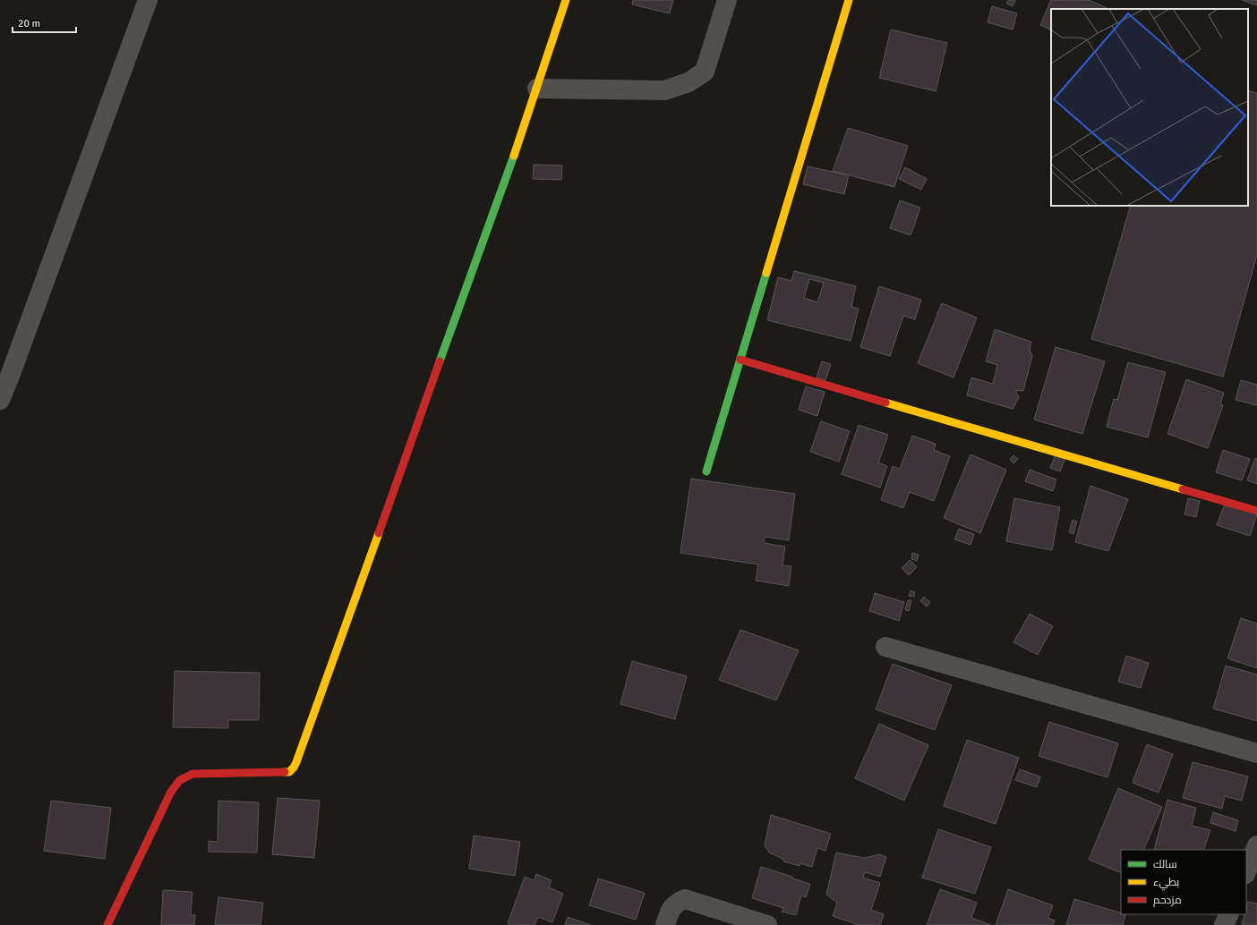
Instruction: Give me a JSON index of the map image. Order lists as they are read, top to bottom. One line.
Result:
{"legend":["سالك","بطيء","مزدحم"],"scale_bar":"20 m"}
